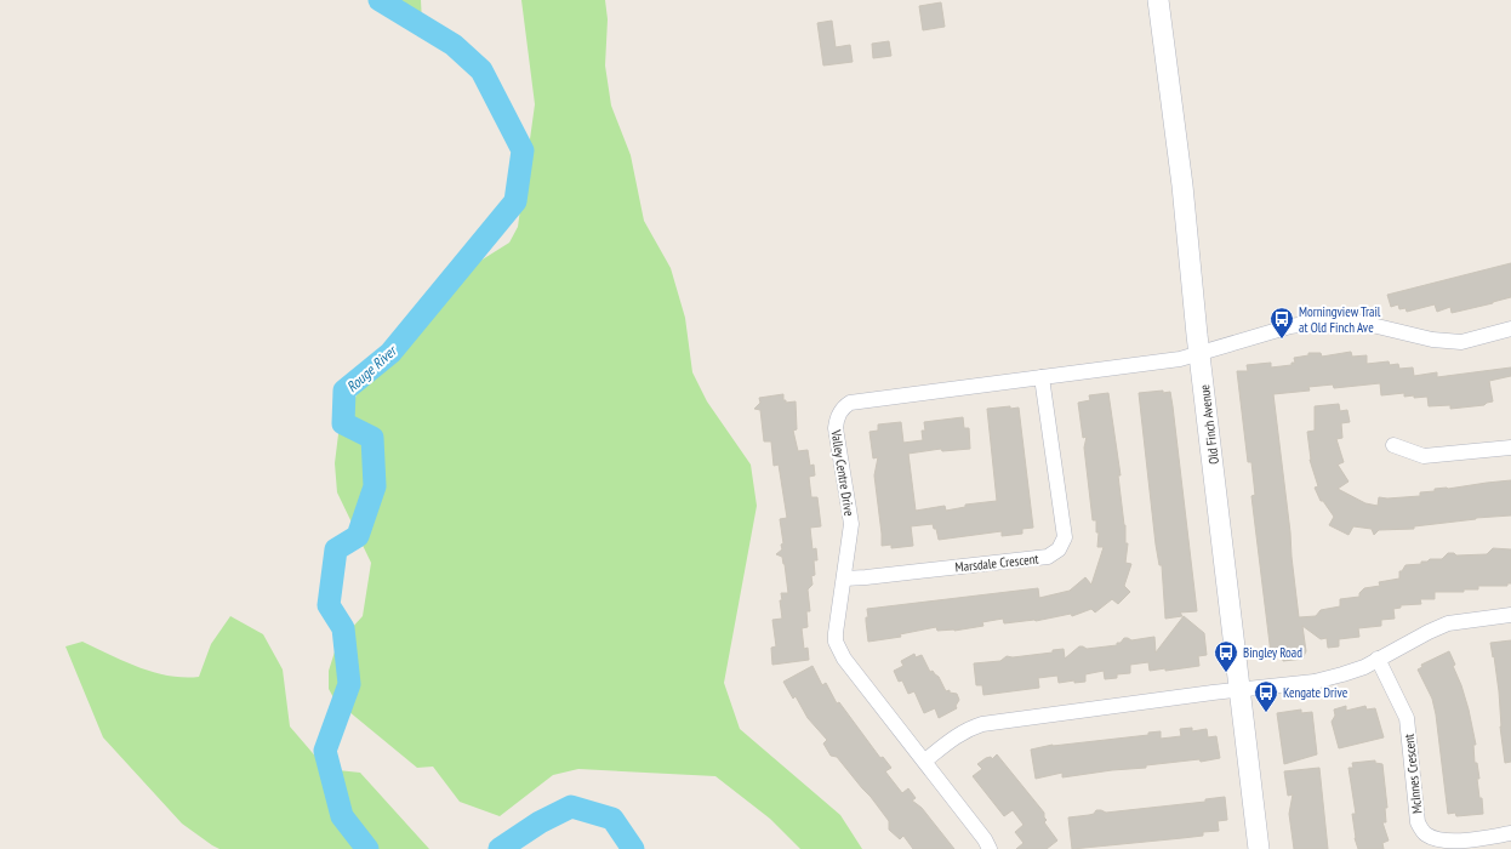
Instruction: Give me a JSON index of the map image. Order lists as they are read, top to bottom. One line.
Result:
{"streets":{"street":["Old Finch Avenue","Valley Centre Drive","Marsdale Crescent","McInnes Crescent"]},"crossings":[["Old Finch Avenue","Valley Centre Drive"],["Valley Centre Drive","Marsdale Crescent"]],"water":["Rouge River"],"places":{"bus stop":["Morningview Trail at Old Finch Ave","Bingley Road","Kengate Drive"]}}
